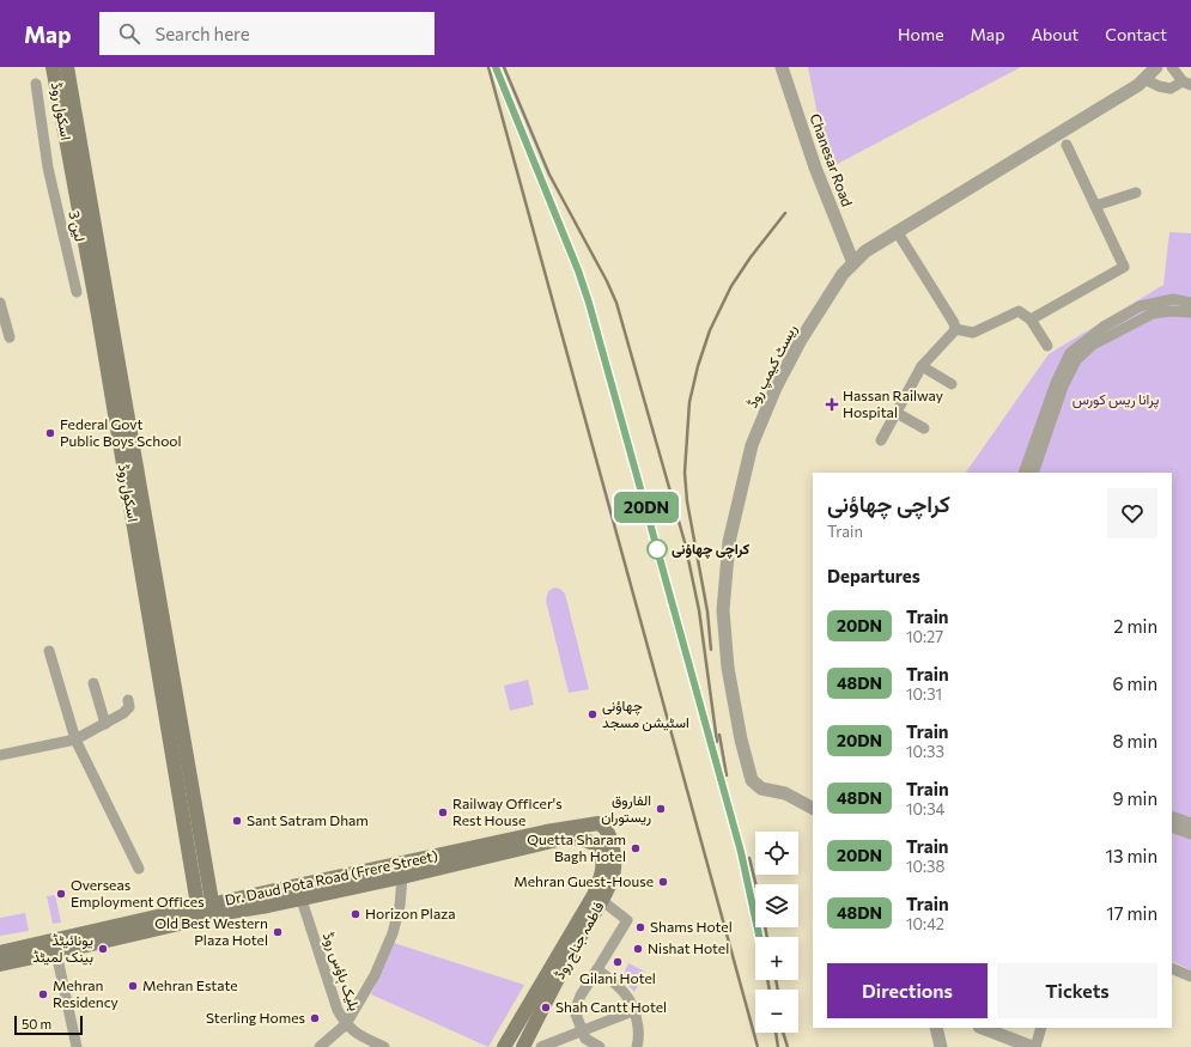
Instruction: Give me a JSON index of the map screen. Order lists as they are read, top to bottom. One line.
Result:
{"streets":{"main road":["اسکول روڈ","Dr. Daud Pota Road (Frere Street)","فاطمہ جناح روڈ"],"street":["Chanesar Road","لین 3","ریسٹ کیمپ روڈ","بلیک ہاؤس روڈ"]},"crossings":[["اسکول روڈ","Dr. Daud Pota Road (Frere Street)"],["Chanesar Road","ریسٹ کیمپ روڈ"],["Dr. Daud Pota Road (Frere Street)","فاطمہ جناح روڈ"],["Dr. Daud Pota Road (Frere Street)","بلیک ہاؤس روڈ"]],"parks":["پرانا ریس کورس"],"places":{"health":["Hassan Railway Hospital"],"other":["Federal Govt Public Boys School","کراچی چھاؤنی","چھاؤنی اسٹیشن مسجد","الفاروق ریستوران","Railway Officer's Rest House","Sant Satram Dham","Quetta Sharam Bagh Hotel","Mehran Guest-House","Overseas Employment Offices","Horizon Plaza","Shams Hotel","Old Best Western Plaza Hotel","یونائیٹڈ بینک لمیٹڈ","Nishat Hotel","Gilani Hotel","Mehran Estate","Mehran Residency","Shah Cantt Hotel","Sterling Homes"]},"scale_bar":"50 m","page":{"header":"Map","search":"Search here","nav":["Home","Map","About","Contact"],"on_map":"20DN","heading":[["کراچی چھاؤنی","Train"],"Departures"],"list":[{"mark":"20DN","name":"Train","note":"10:27","value":"2 min"},{"mark":"48DN","name":"Train","note":"10:31","value":"6 min"},{"mark":"20DN","name":"Train","note":"10:33","value":"8 min"},{"mark":"48DN","name":"Train","note":"10:34","value":"9 min"},{"mark":"20DN","name":"Train","note":"10:38","value":"13 min"},{"mark":"48DN","name":"Train","note":"10:42","value":"17 min"}],"map_buttons":["+","−"],"buttons":["Directions","Tickets"],"scale":"50 m"}}
